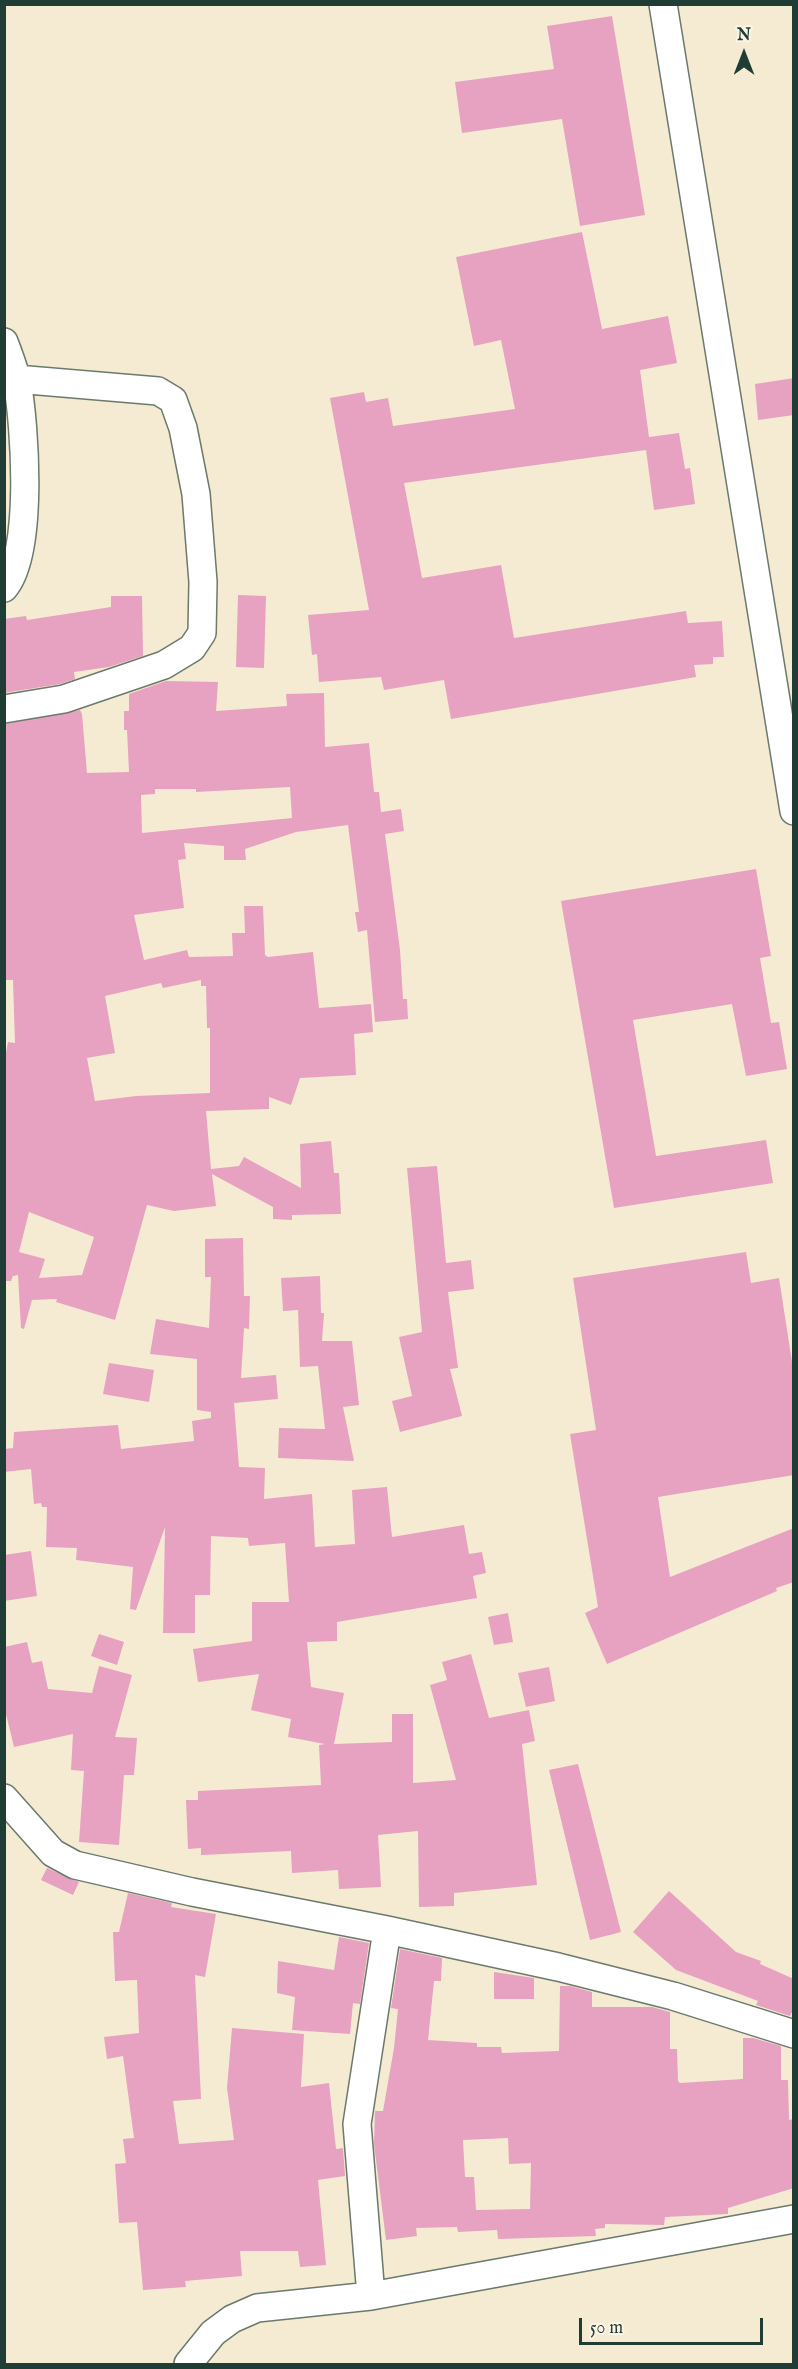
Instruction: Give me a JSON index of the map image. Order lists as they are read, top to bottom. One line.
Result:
{"scale_bar":"50 m","north":"top"}
